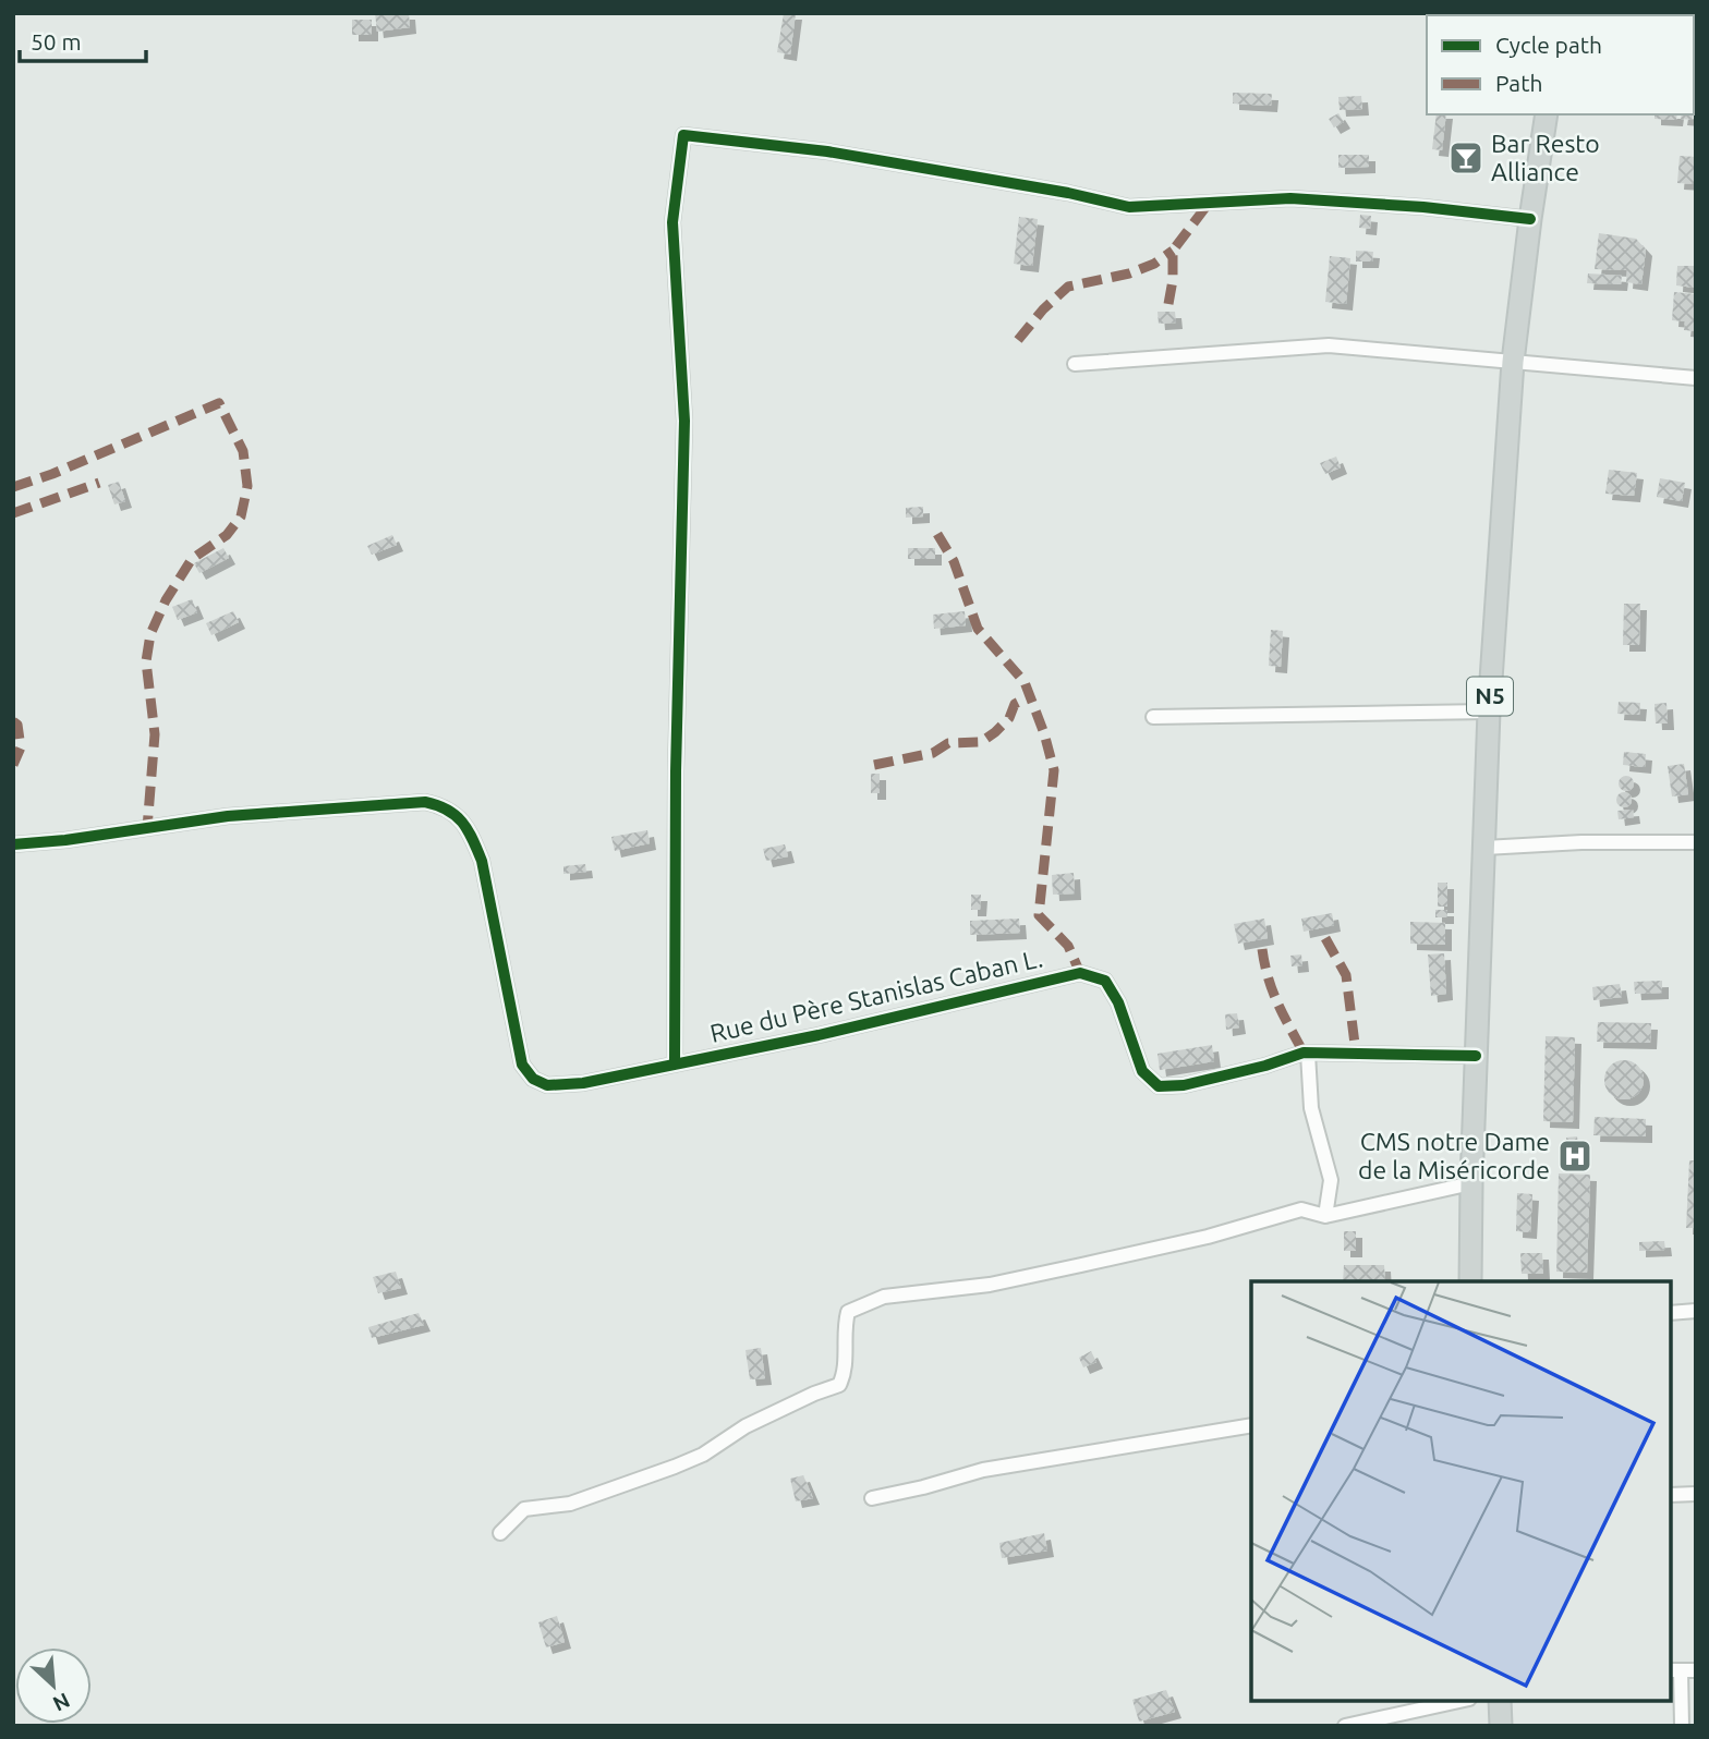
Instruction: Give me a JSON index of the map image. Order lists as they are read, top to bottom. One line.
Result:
{"streets":{"main road":["N5"],"street":["Rue du Père Stanislas Caban L."]},"crossings":[["N5","Rue du Père Stanislas Caban L."]],"places":{"bar":["Bar Resto Alliance"],"hospital":["CMS notre Dame de la Miséricorde"]},"legend":["Cycle path","Path"],"scale_bar":"50 m","north":"bottom right"}
